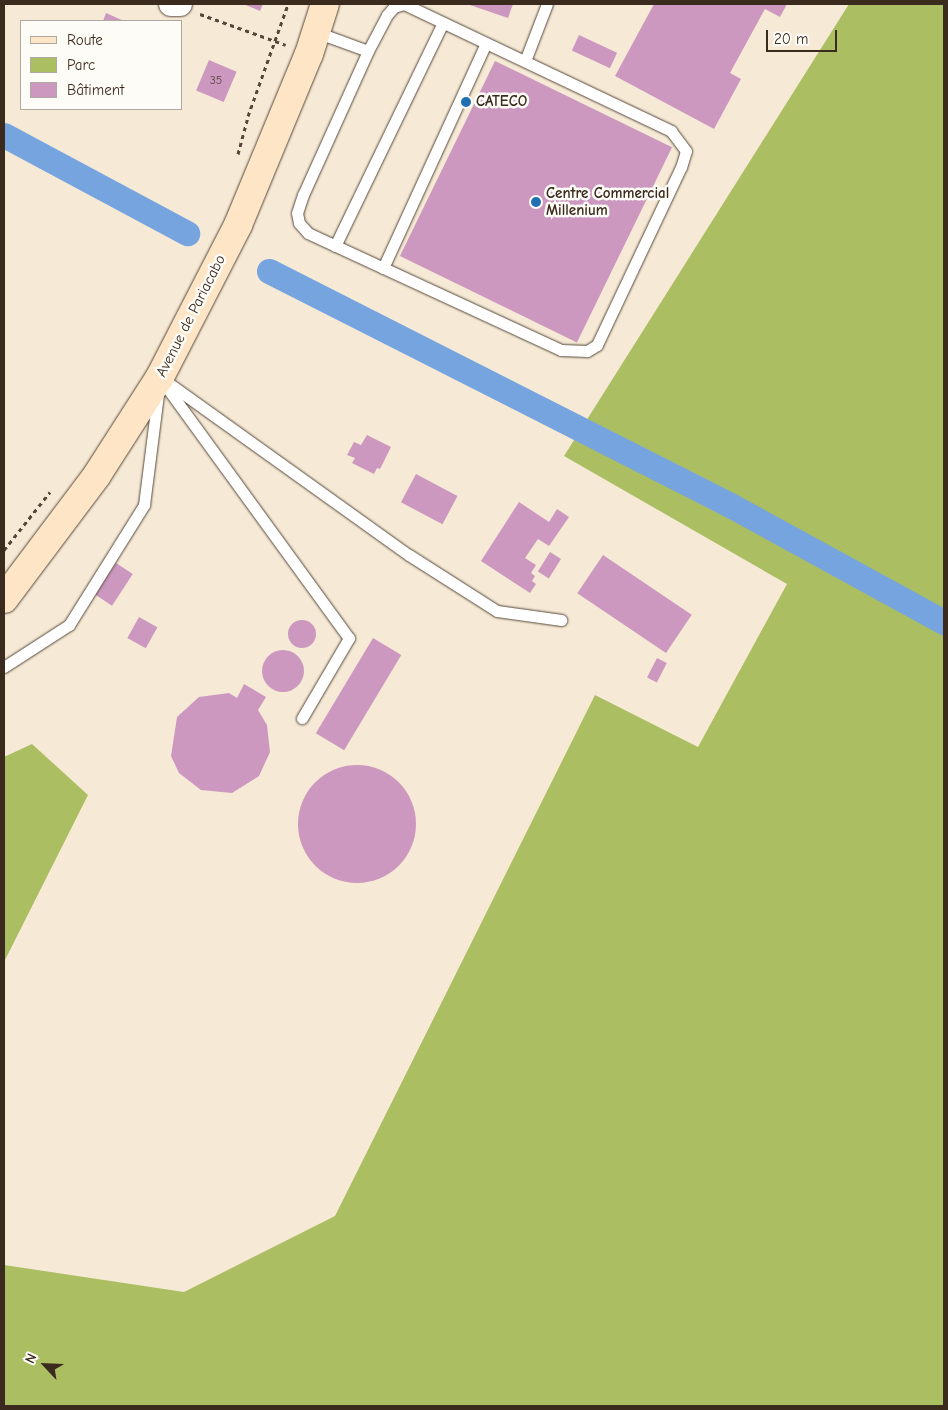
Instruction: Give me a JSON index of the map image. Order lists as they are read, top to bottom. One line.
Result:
{"streets":{"main road":["Avenue de Pariacabo"]},"places":["CATECO","Centre Commercial Millenium"],"house_numbers":["35"],"legend":["Route","Parc","Bâtiment"],"scale_bar":"20 m","north":"top left"}
